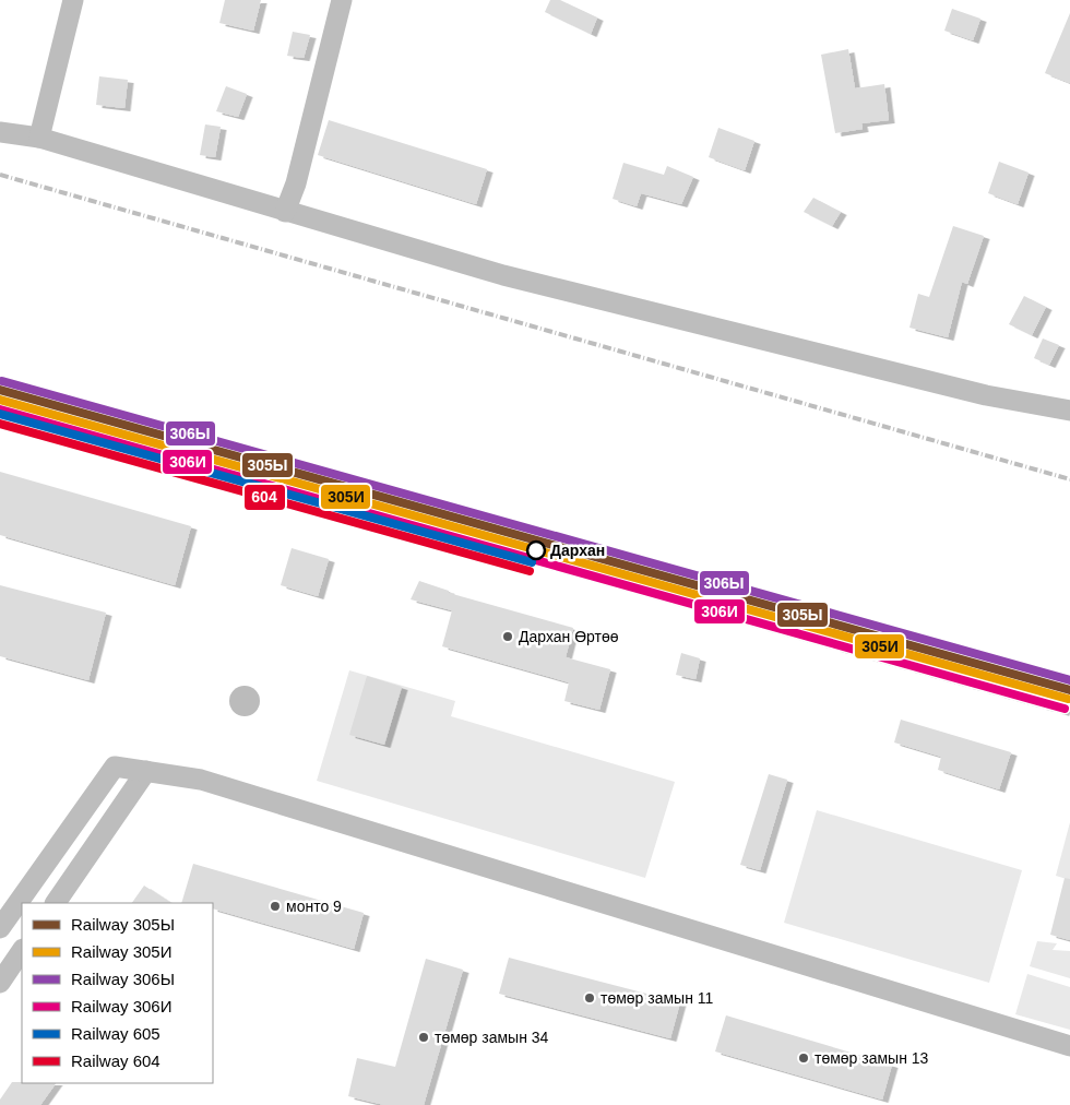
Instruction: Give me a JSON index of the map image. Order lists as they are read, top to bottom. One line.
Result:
{"places":["Дархан","Дархан Өртөө","монто 9","төмөр замын 11","төмөр замын 34","төмөр замын 13"],"lines":["rail line 306Ы","rail line 305Ы","rail line 305И","rail line 306И","rail line 605","rail line 604"],"legend":["Railway 305Ы","Railway 305И","Railway 306Ы","Railway 306И","Railway 605","Railway 604"]}
